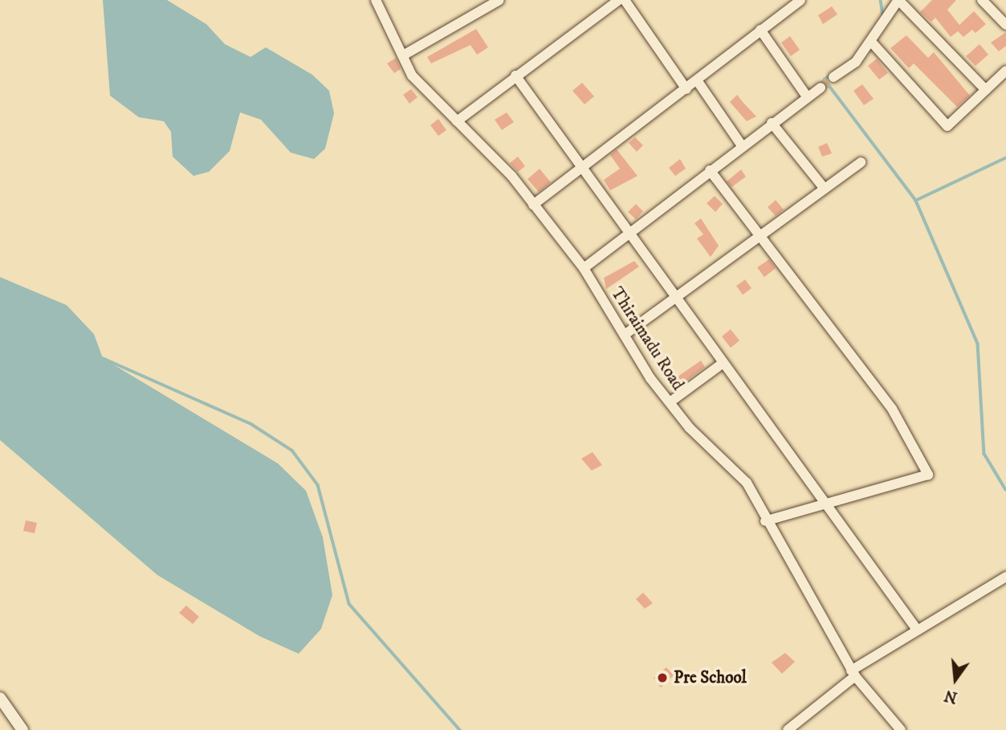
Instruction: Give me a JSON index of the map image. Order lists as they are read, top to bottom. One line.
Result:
{"streets":{"street":["Thiraimadu Road"]},"places":["Pre School"],"north":"bottom"}
